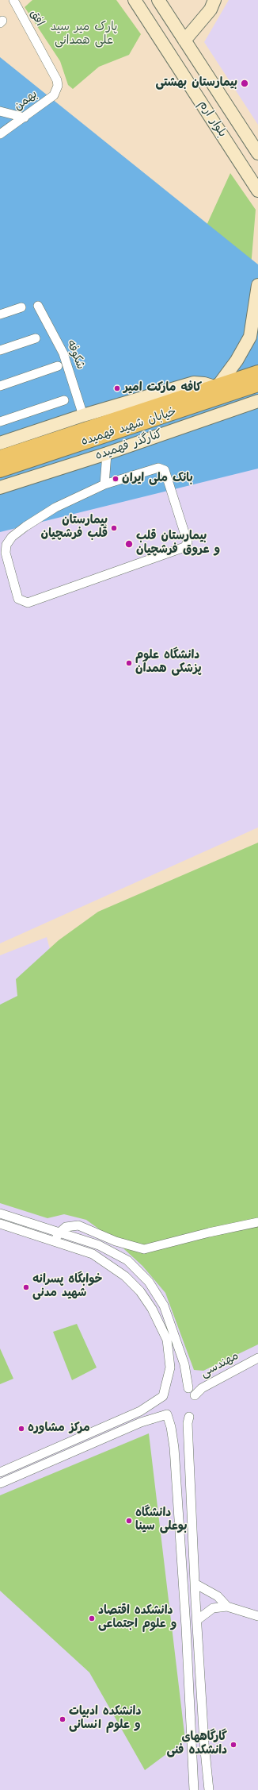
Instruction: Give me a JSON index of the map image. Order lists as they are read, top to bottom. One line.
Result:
{"streets":{"main road":["خیابان شهید فهمیده"],"street":["افق","بهمن","بلوار ارم","شکوفه","کنارگذر فهمیده","مهندسی"]},"crossings":[["افق","بهمن"]],"parks":["پارک میر سید علی همدانی"],"places":["بیمارستان بهشتی","کافه مارکت امیر","بانک ملی ایران","بیمارستان قلب فرشچیان","بیمارستان قلب و عروق فرشچیان","دانشگاه علوم پزشکی همدان","خوابگاه پسرانه شهید مدنی","مرکز مشاوره","دانشگاه بوعلی سینا","دانشکده اقتصاد و علوم اجتماعی","دانشکده ادبیات و علوم انسانی","گارگاههای دانشکده فنی"]}
